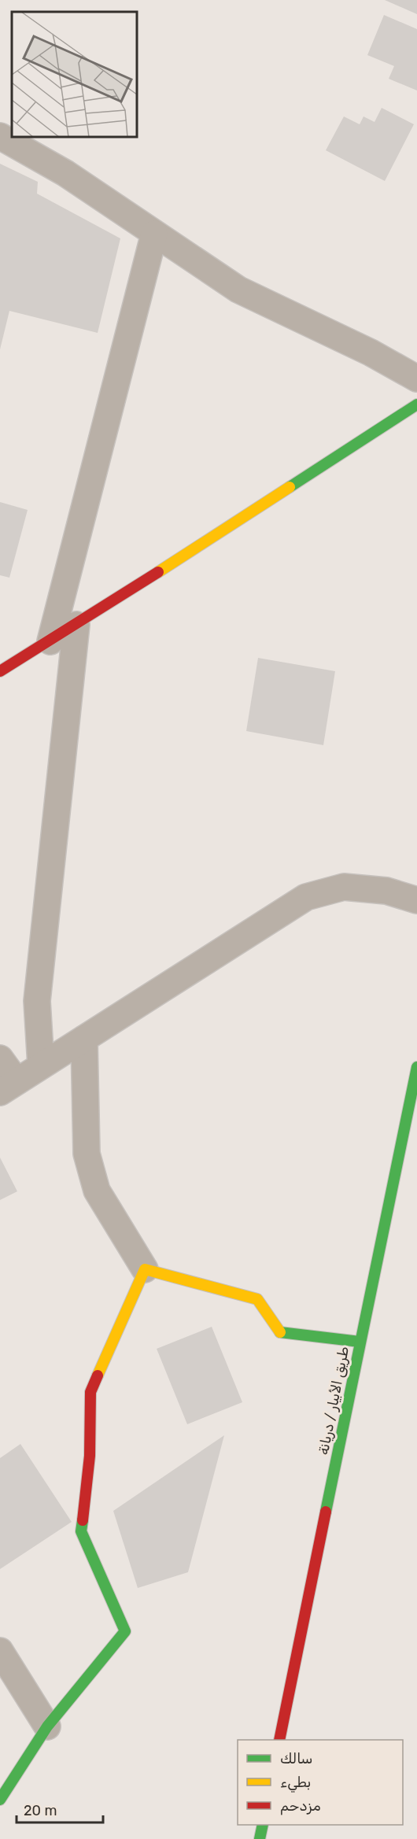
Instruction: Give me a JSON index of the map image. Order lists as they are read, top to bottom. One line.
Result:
{"streets":{"street":["طريق الأبيار / دريانة"]},"legend":["سالك","بطيء","مزدحم"],"scale_bar":"20 m"}
